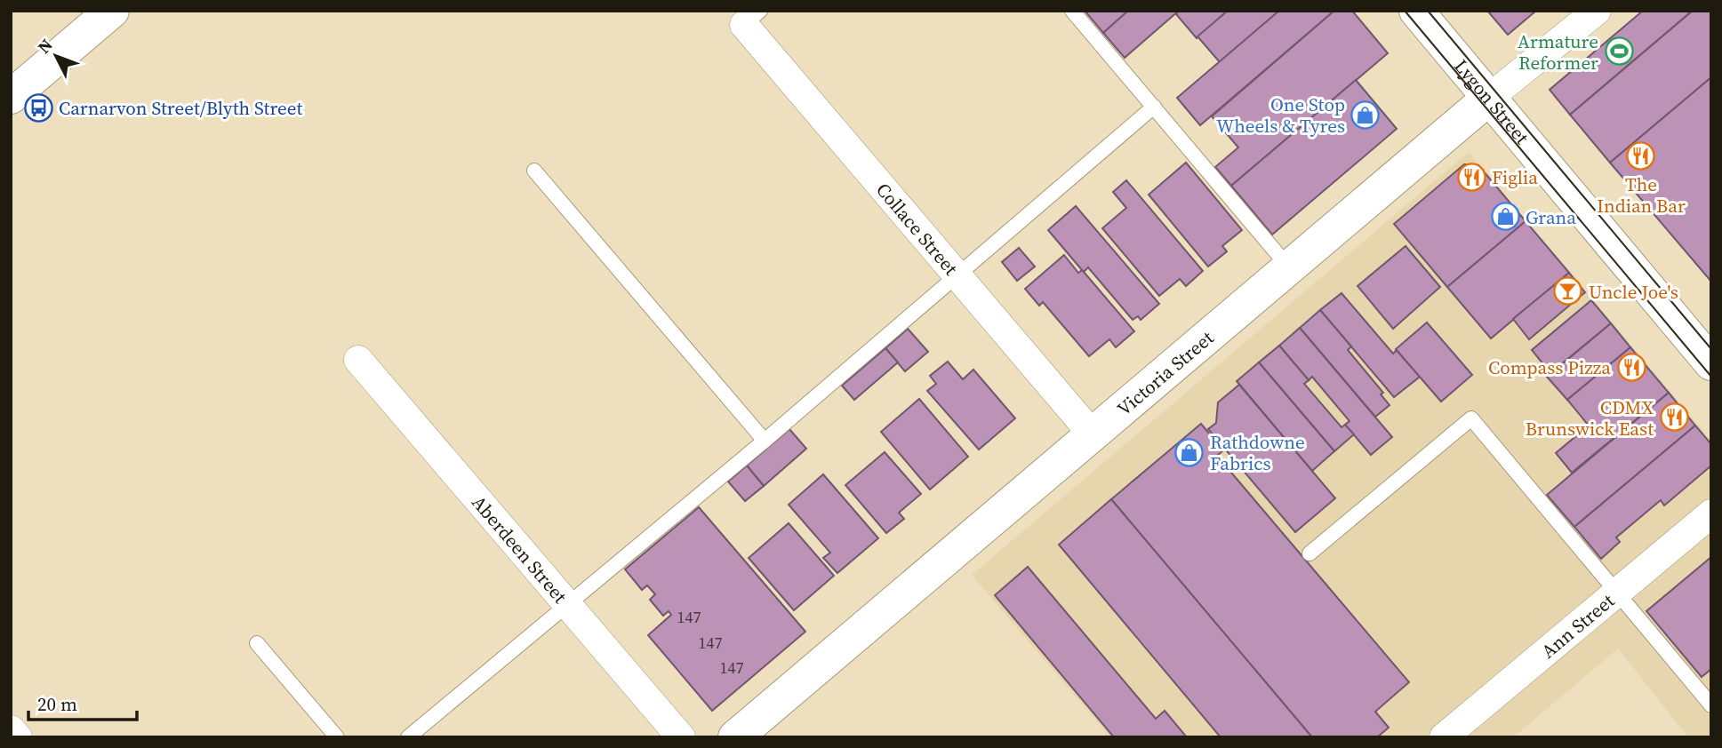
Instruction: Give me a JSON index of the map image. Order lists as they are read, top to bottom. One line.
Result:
{"streets":{"street":["Lygon Street","Collace Street","Victoria Street","Aberdeen Street","Ann Street"]},"crossings":[["Lygon Street","Victoria Street"],["Collace Street","Victoria Street"]],"places":{"sports":["Armature Reformer"],"bus stop":["Carnarvon Street/Blyth Street"],"shop":["One Stop Wheels & Tyres","Grana","Rathdowne Fabrics"],"restaurant":["The Indian Bar","Figlia","Compass Pizza","CDMX Brunswick East"],"bar":["Uncle Joe's"]},"house_numbers":["147","147","147"],"scale_bar":"20 m","north":"top left"}
